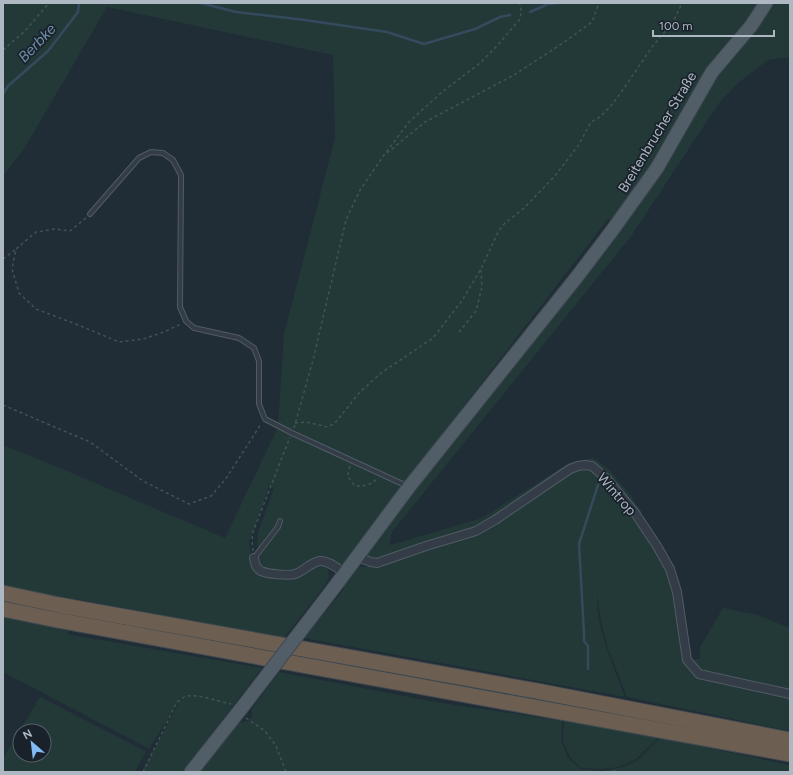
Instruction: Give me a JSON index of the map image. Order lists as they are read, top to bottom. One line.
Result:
{"streets":{"main road":["Breitenbrucher Straße"],"street":["Wintrop"]},"crossings":[["Breitenbrucher Straße","Wintrop"]],"water":["Berbke"],"scale_bar":"100 m","north":"top left"}
